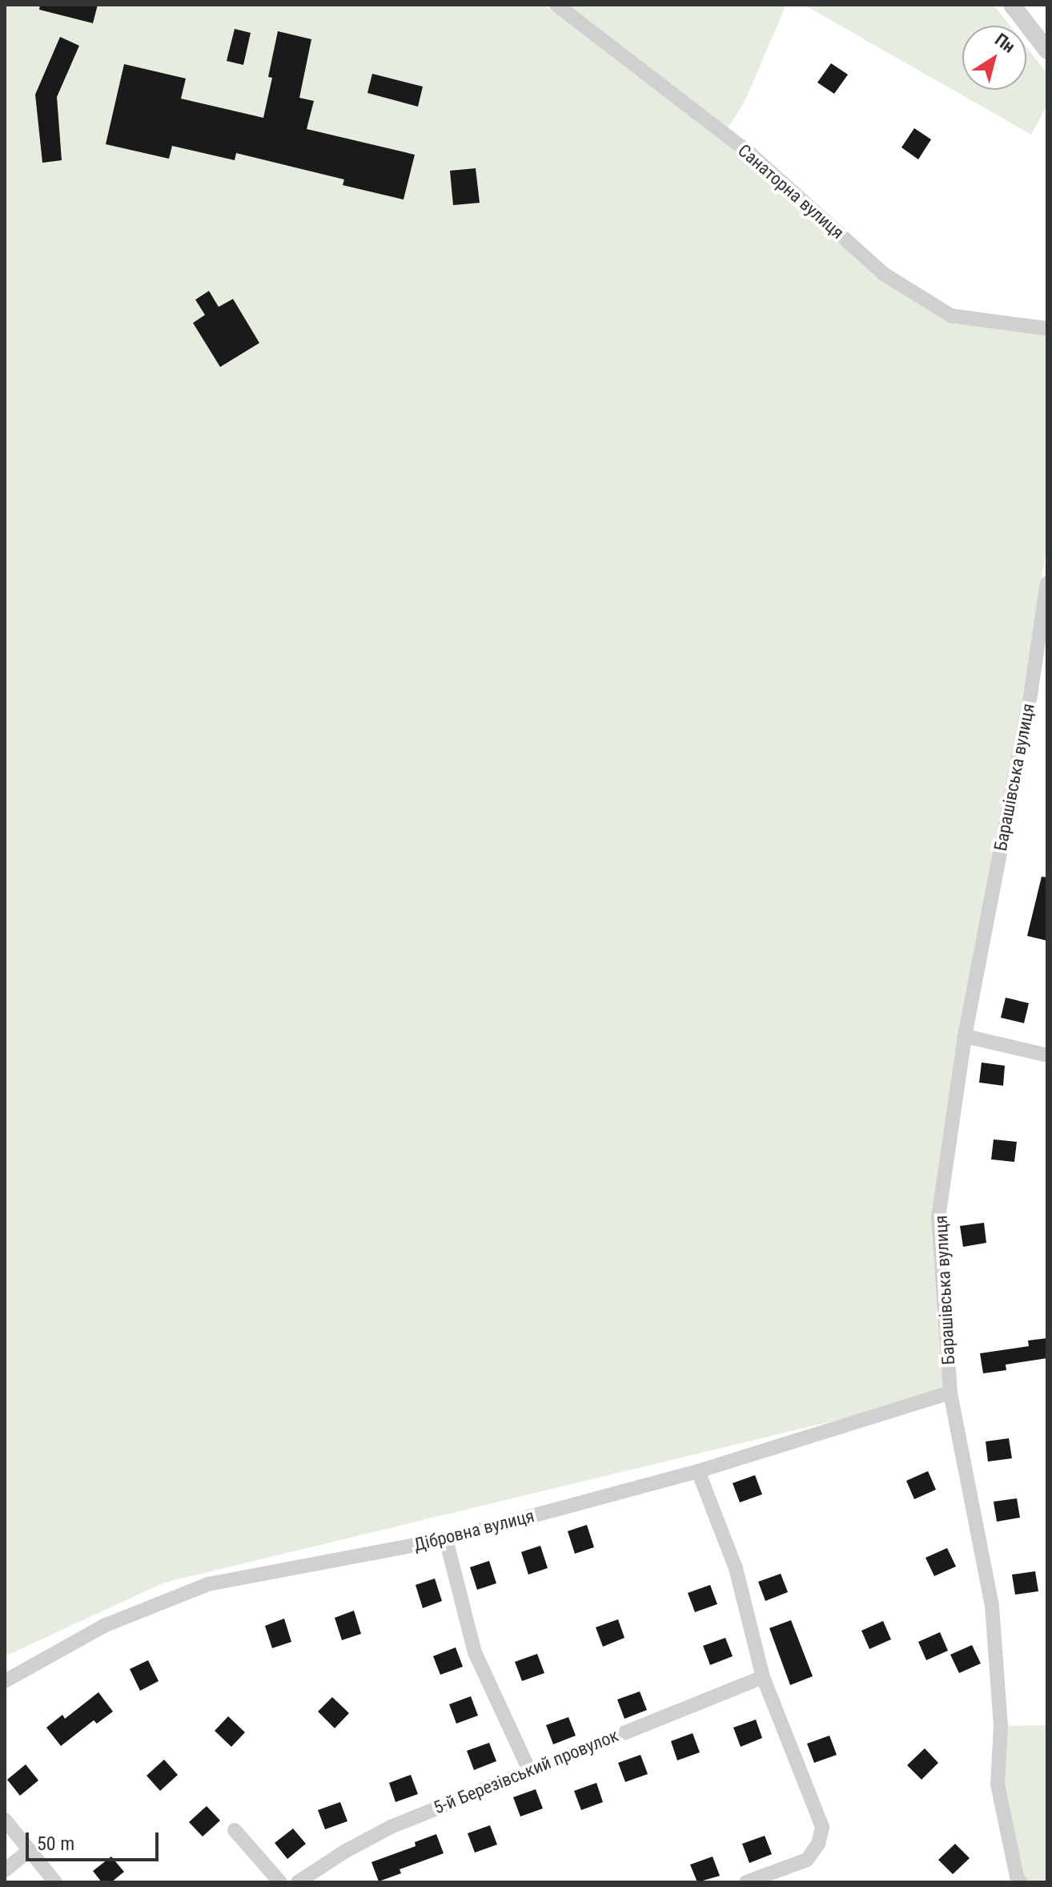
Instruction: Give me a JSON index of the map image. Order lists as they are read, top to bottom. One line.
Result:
{"streets":{"street":["Санаторна вулиця","Барашівська вулиця","Дібровна вулиця","5-й Березівський провулок"]},"crossings":[["Барашівська вулиця","Дібровна вулиця"]],"scale_bar":"50 m","north":"top right"}
